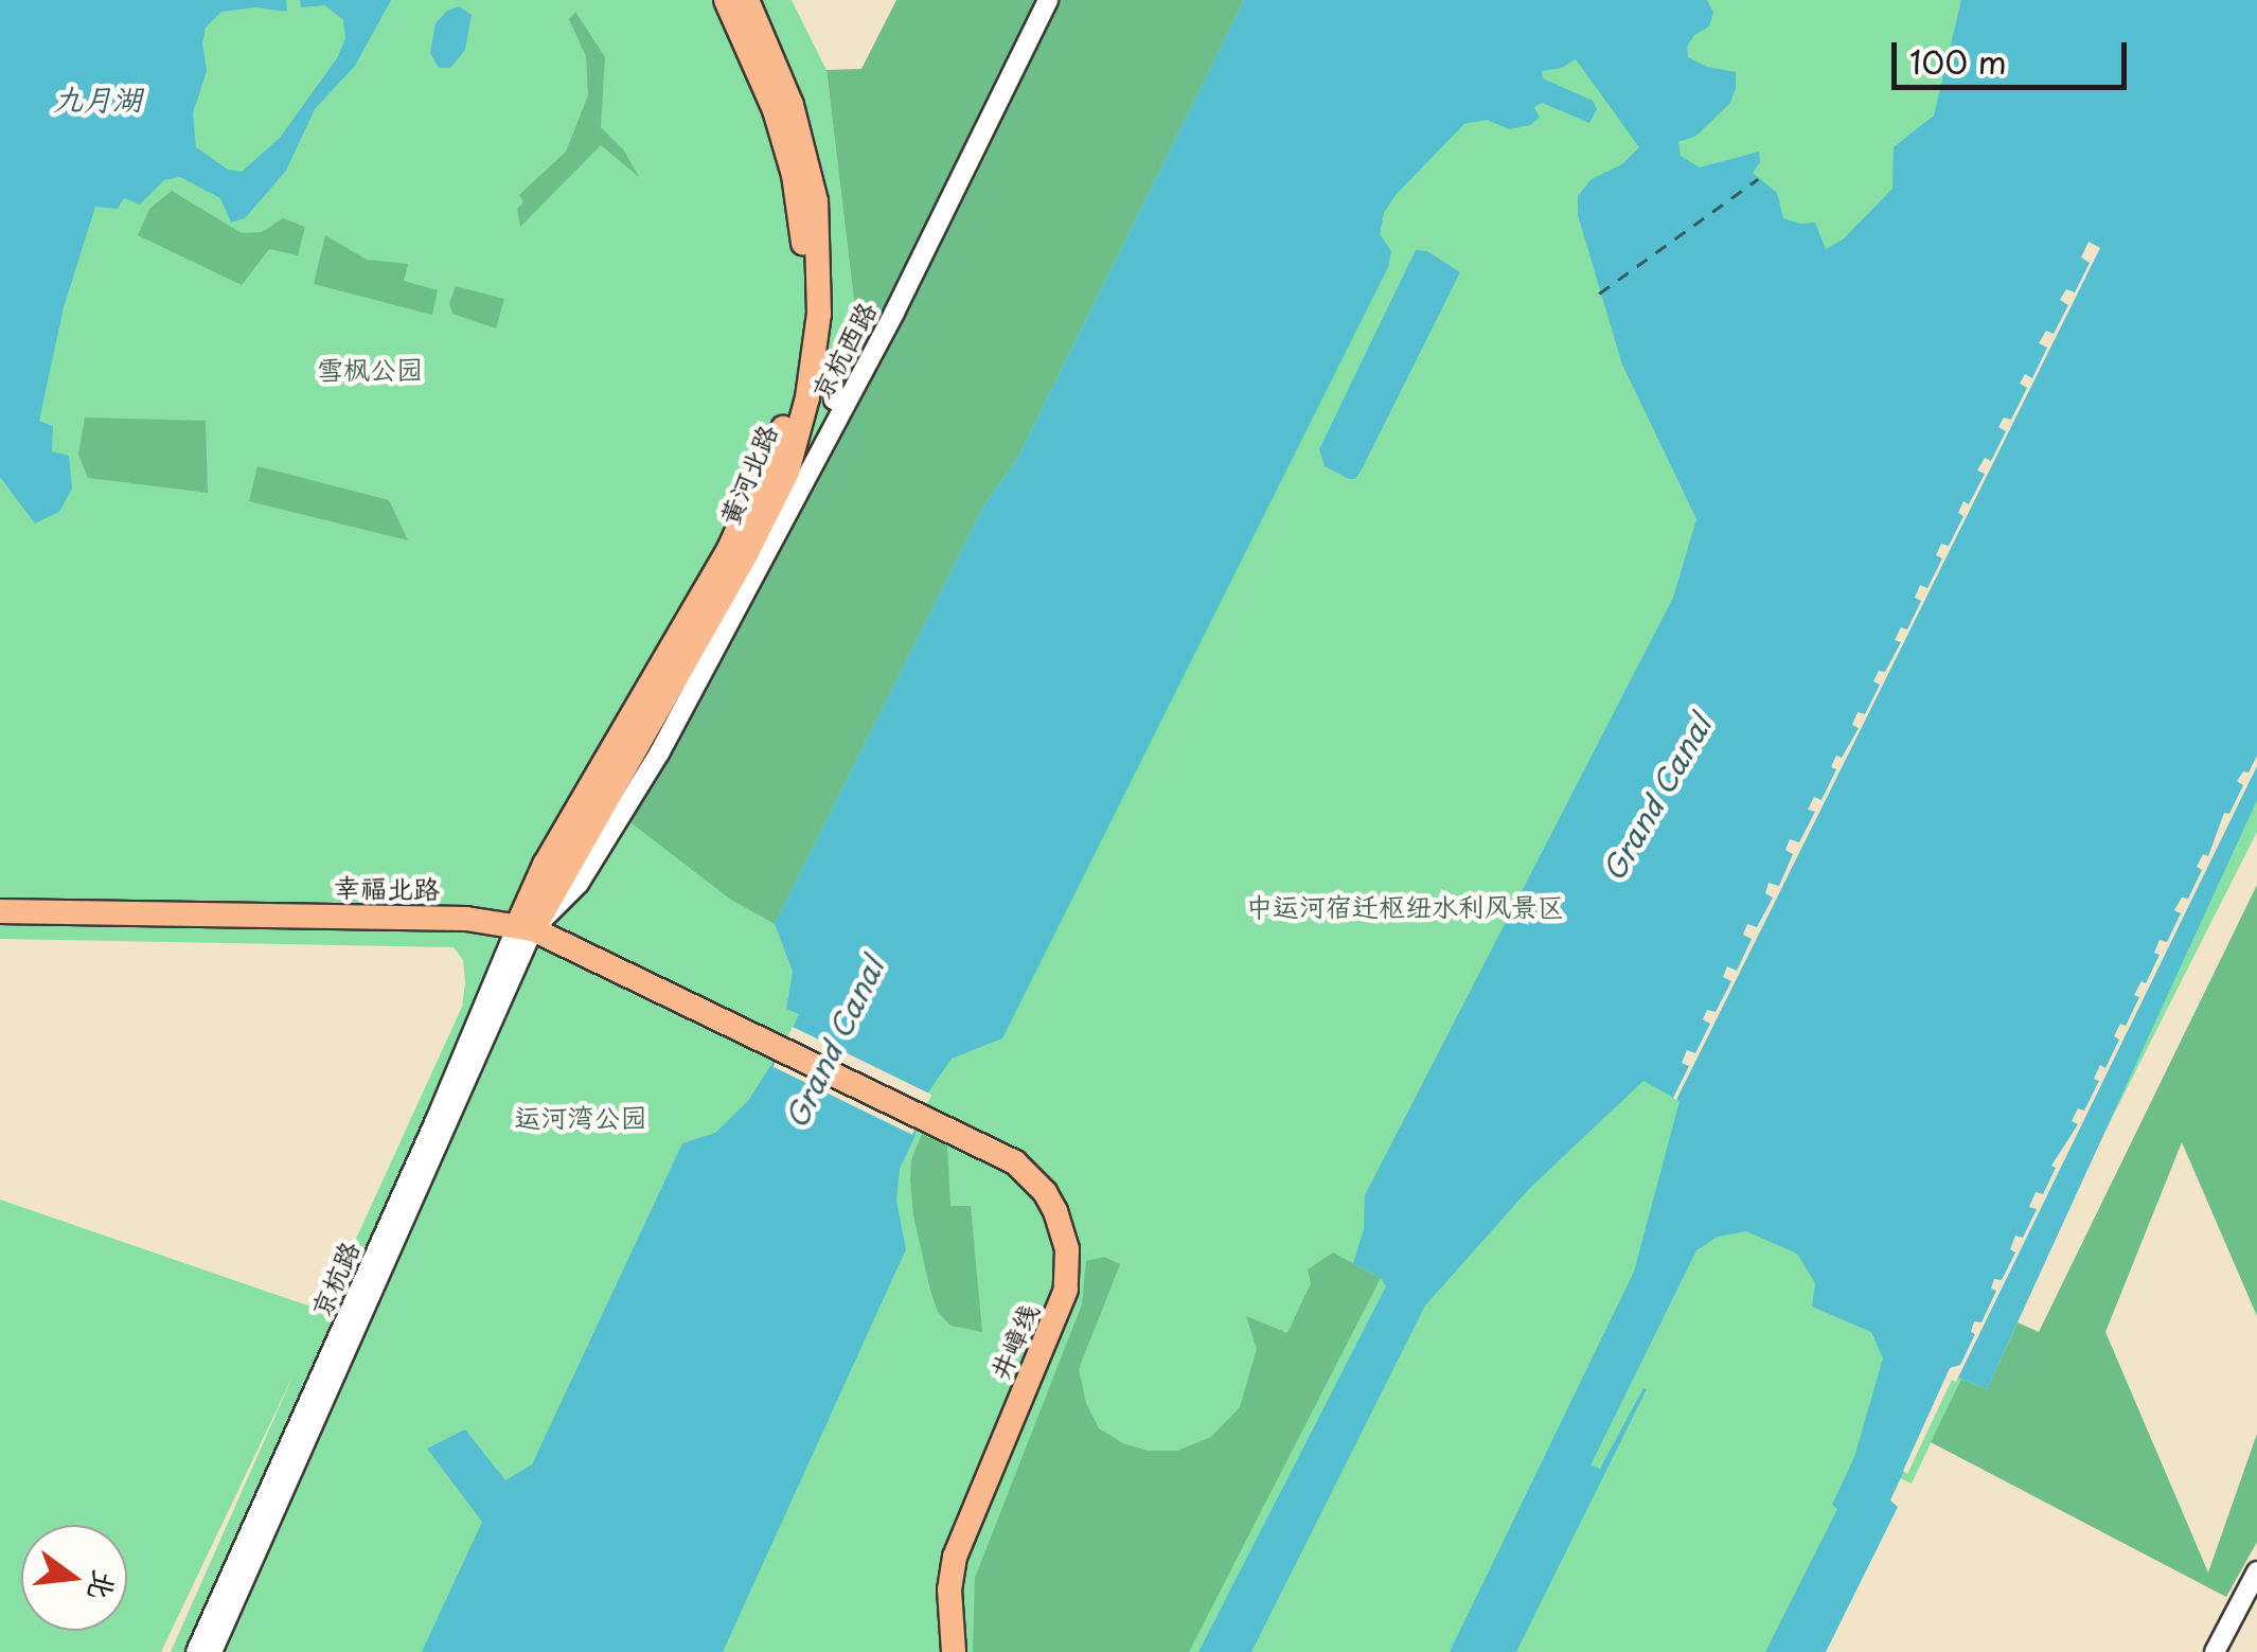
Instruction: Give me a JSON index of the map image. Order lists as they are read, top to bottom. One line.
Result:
{"streets":{"main road":["黄河北路","幸福北路","井嶂线"],"street":["京杭西路","京杭路"]},"crossings":[["京杭西路","黄河北路"],["京杭西路","幸福北路"],["京杭西路","京杭路"],["黄河北路","幸福北路"],["黄河北路","京杭路"],["幸福北路","京杭路"],["幸福北路","井嶂线"]],"water":["九月湖","Grand Canal"],"parks":["雪枫公园","中运河宿迁枢纽水利风景区","运河湾公园"],"scale_bar":"100 m","north":"right"}
